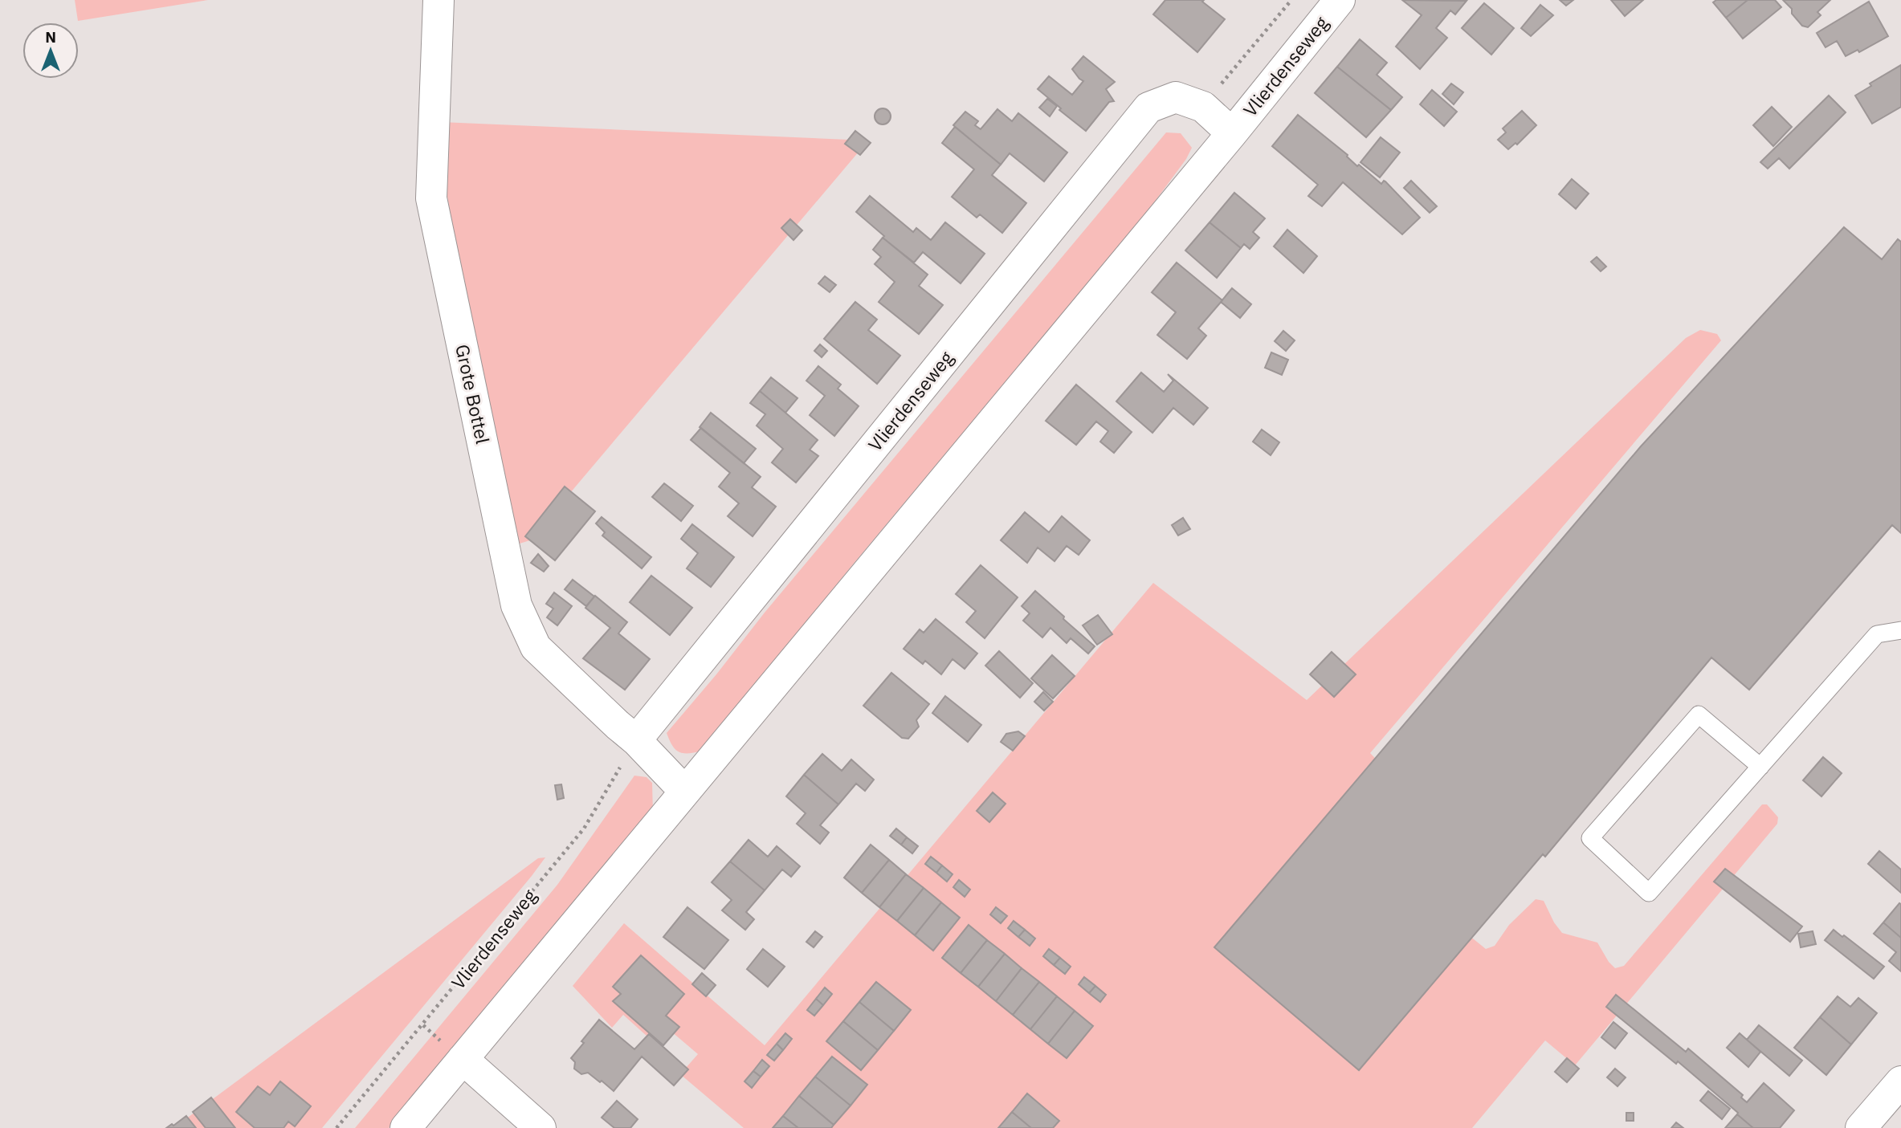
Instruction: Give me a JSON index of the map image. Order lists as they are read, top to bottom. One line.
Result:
{"streets":{"street":["Vlierdenseweg","Grote Bottel"]},"crossings":[["Vlierdenseweg","Grote Bottel"]],"north":"top"}
